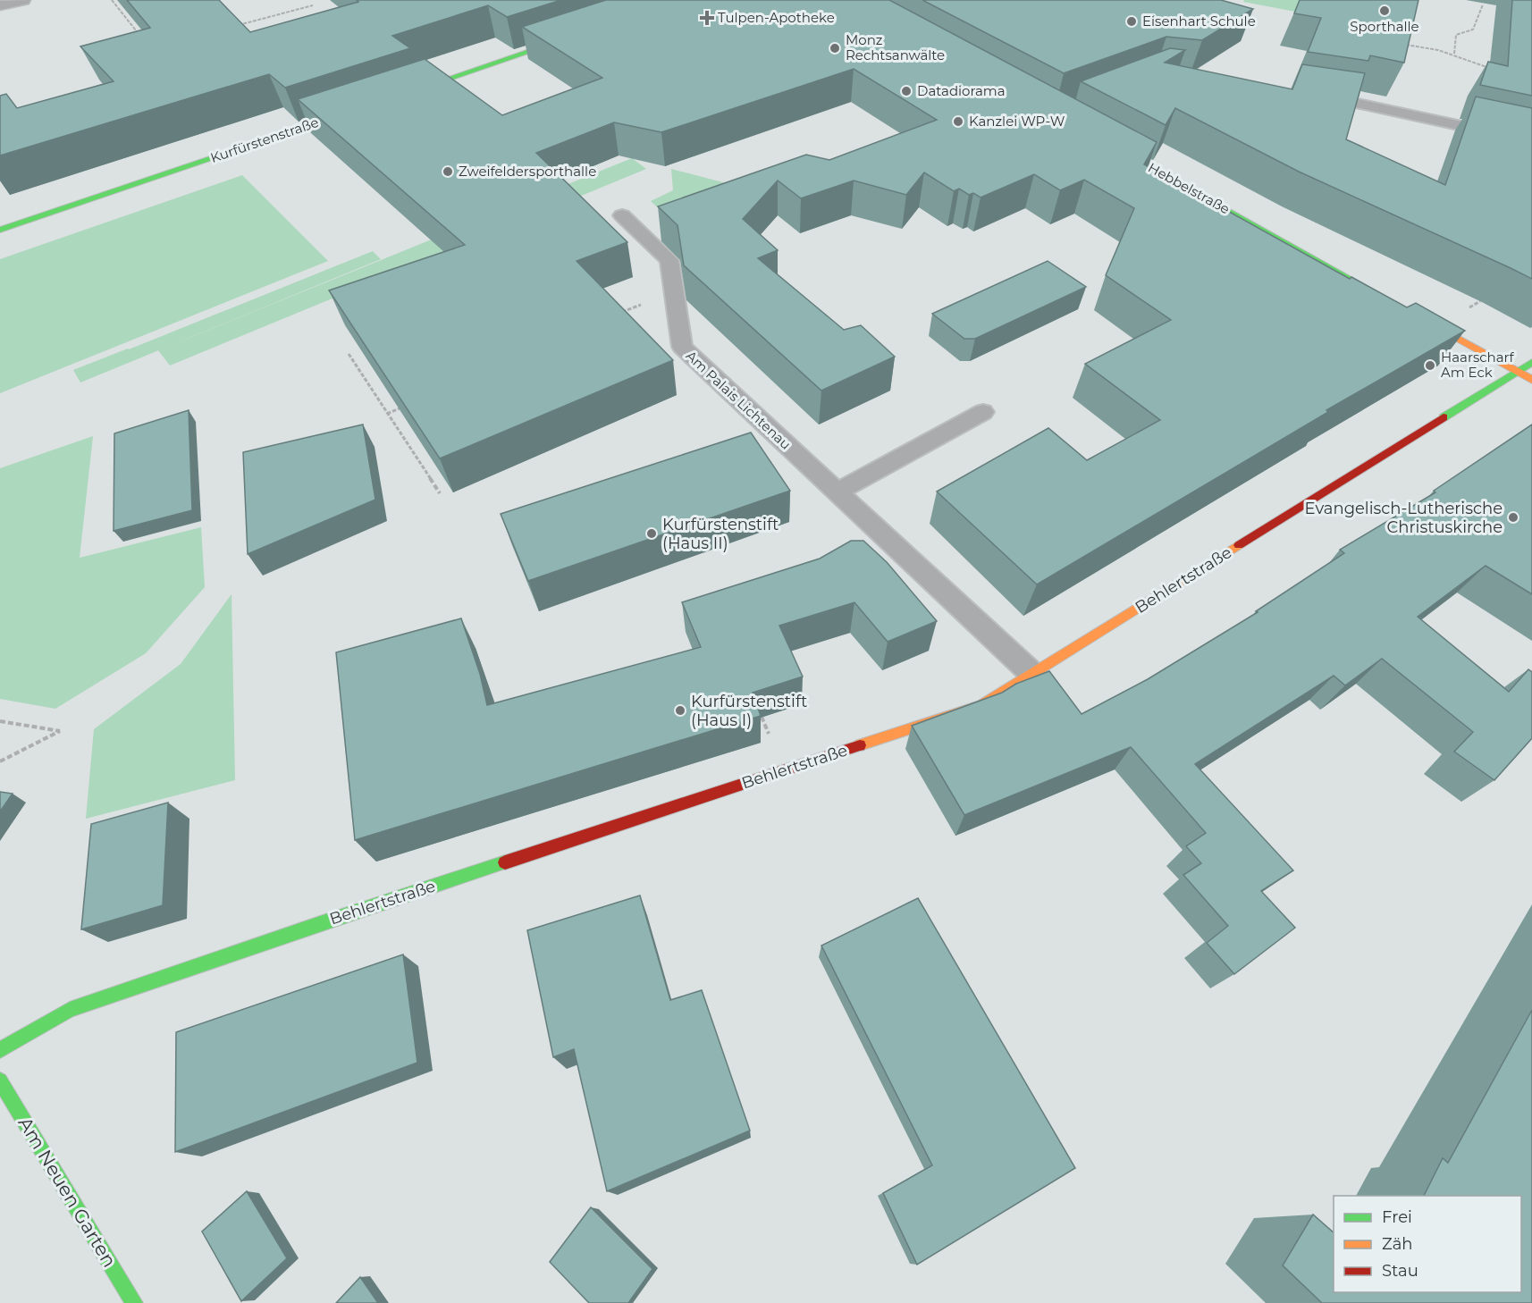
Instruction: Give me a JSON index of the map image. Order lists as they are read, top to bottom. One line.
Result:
{"streets":{"street":["Kurfürstenstraße","Hebbelstraße","Behlertstraße","Am Neuen Garten"],"lane":["Am Palais Lichtenau"]},"crossings":[["Am Palais Lichtenau","Behlertstraße"]],"places":{"other":["Sporthalle","Eisenhart Schule","Monz Rechtsanwälte","Datadiorama","Kanzlei WP-W","Zweifeldersporthalle","Haarscharf Am Eck","Evangelisch-Lutherische Christuskirche","Kurfürstenstift (Haus II)","Kurfürstenstift (Haus I)"],"health":["Tulpen-Apotheke"]},"legend":["Frei","Zäh","Stau"]}
